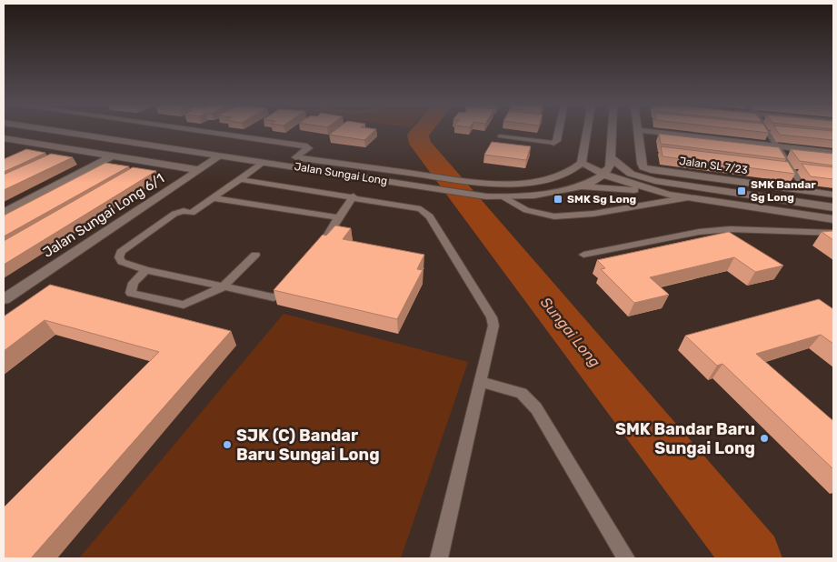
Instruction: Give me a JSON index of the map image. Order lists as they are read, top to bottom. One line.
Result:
{"streets":{"street":["Jalan SL 7/23","Jalan Sungai Long","Jalan Sungai Long 6/1"]},"crossings":[["Jalan Sungai Long","Jalan Sungai Long 6/1"]],"water":["Sungai Long"],"places":{"transit":["SMK Bandar Sg Long","SMK Sg Long"],"other":["SMK Bandar Baru Sungai Long","SJK (C) Bandar Baru Sungai Long"]}}
